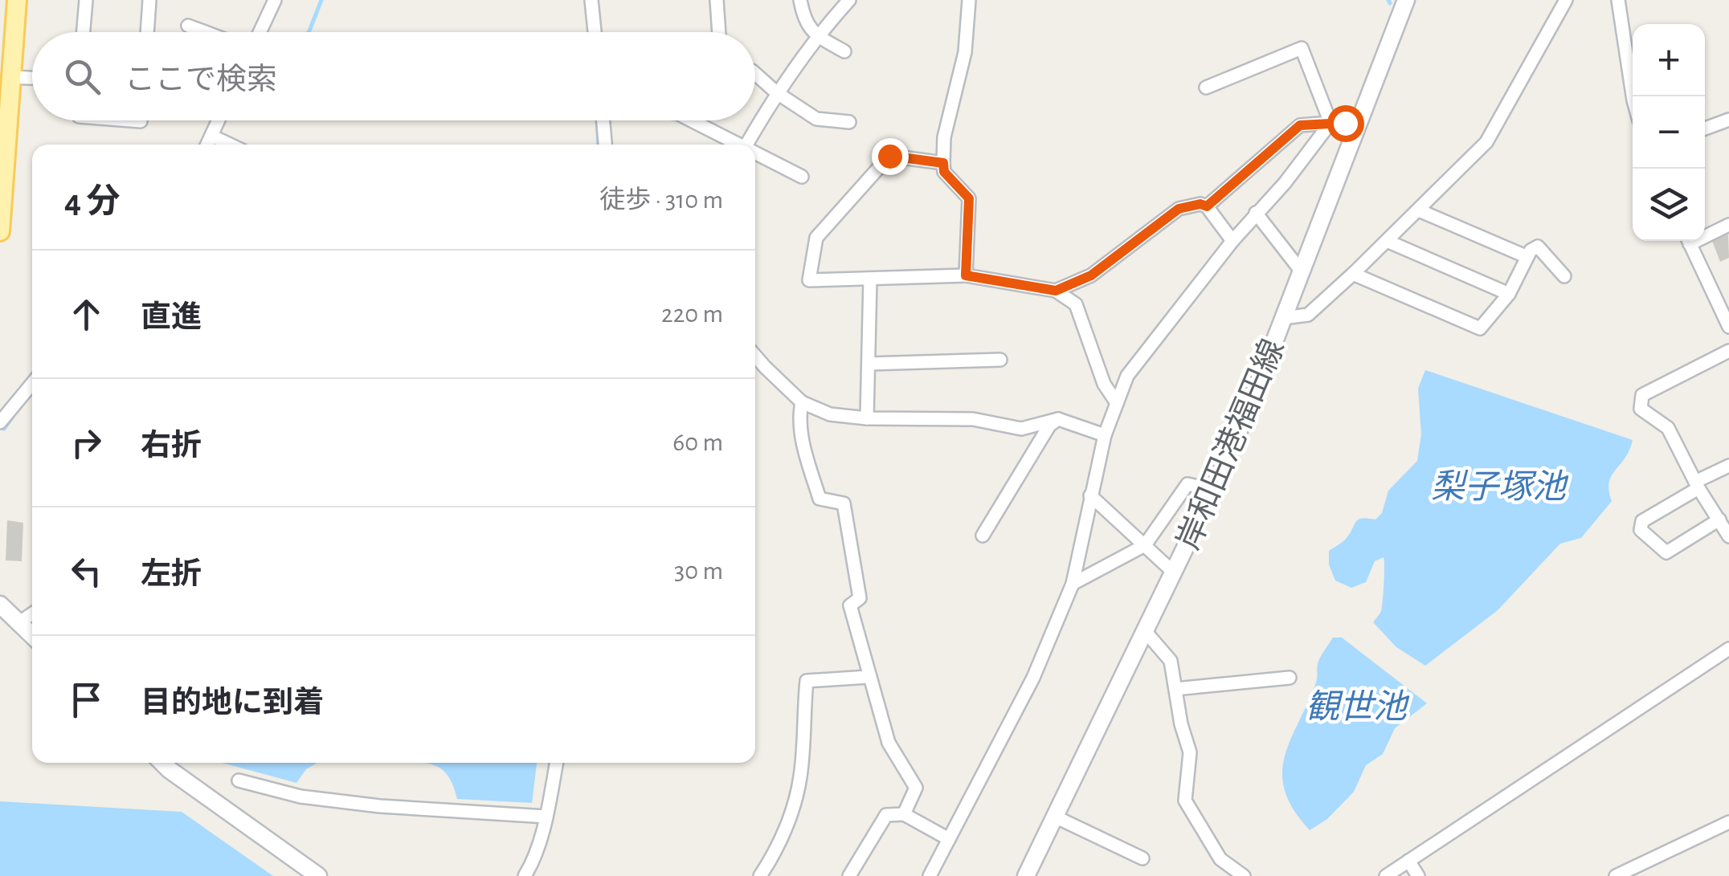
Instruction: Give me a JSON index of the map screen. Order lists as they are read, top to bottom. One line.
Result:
{"streets":{"street":["岸和田港福田線"]},"water":["梨子塚池","観世池"],"page":{"map_buttons":["+","−"],"search":"ここで検索","heading":["4 分","徒歩 · 310 m"],"list":[["直進","220 m"],["右折","60 m"],["左折","30 m"],"目的地に到着"]}}
